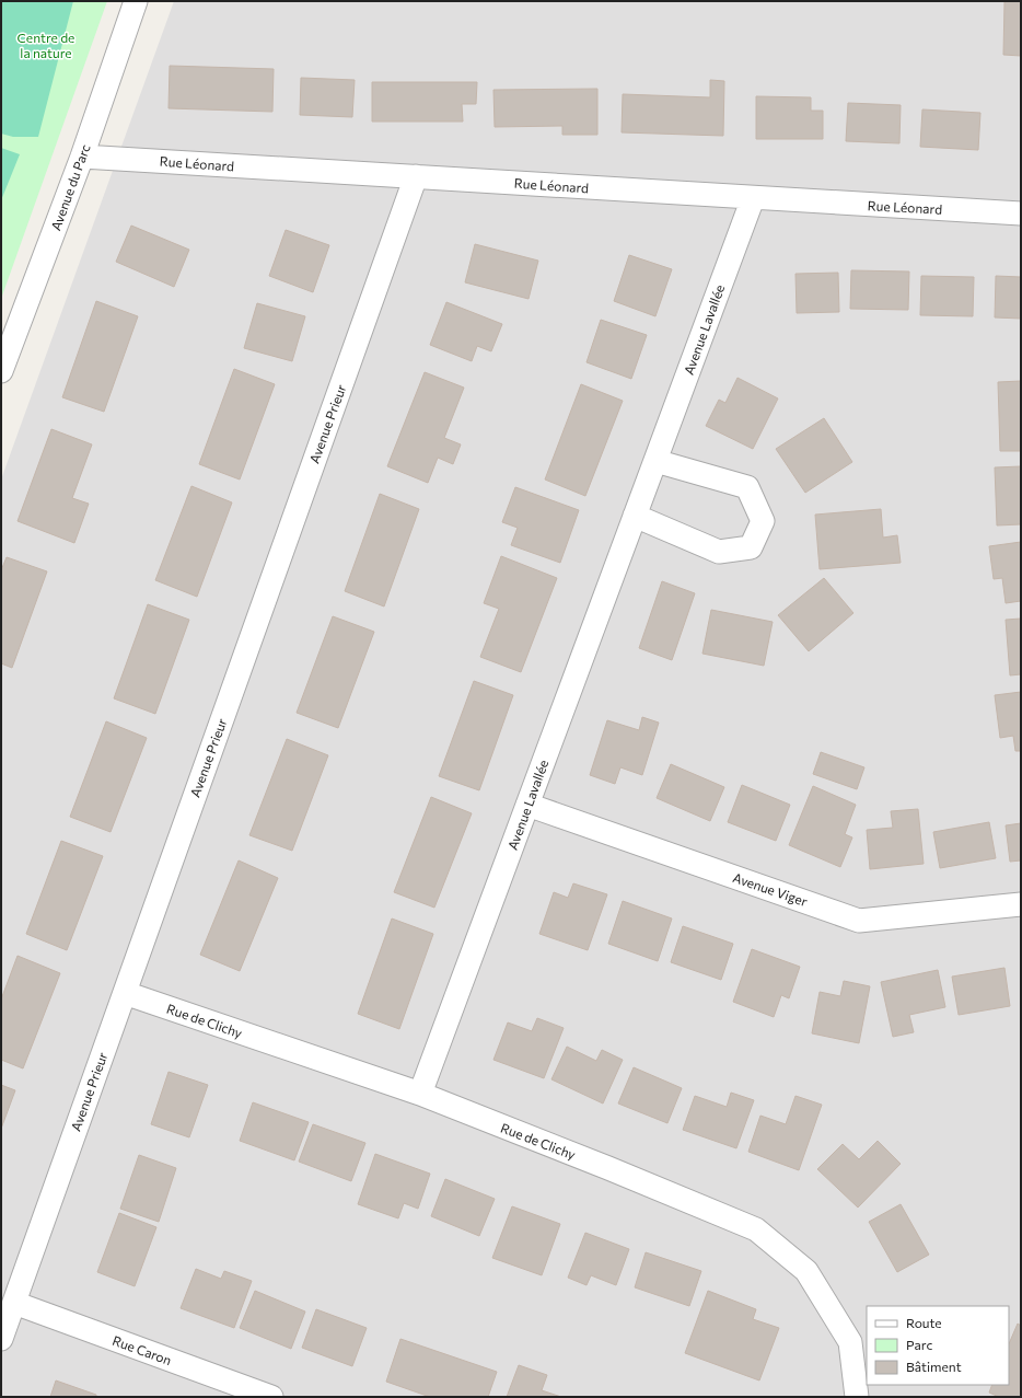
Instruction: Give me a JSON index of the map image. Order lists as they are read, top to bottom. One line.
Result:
{"streets":{"street":["Rue Léonard","Avenue du Parc","Avenue Lavallée","Avenue Prieur","Avenue Viger","Rue de Clichy","Rue Caron"]},"crossings":[["Rue Léonard","Avenue du Parc"],["Rue Léonard","Avenue Lavallée"],["Rue Léonard","Avenue Prieur"],["Avenue Lavallée","Avenue Viger"],["Avenue Lavallée","Rue de Clichy"],["Avenue Prieur","Rue de Clichy"],["Avenue Prieur","Rue Caron"]],"parks":["Centre de la nature"],"legend":["Route","Parc","Bâtiment"]}
